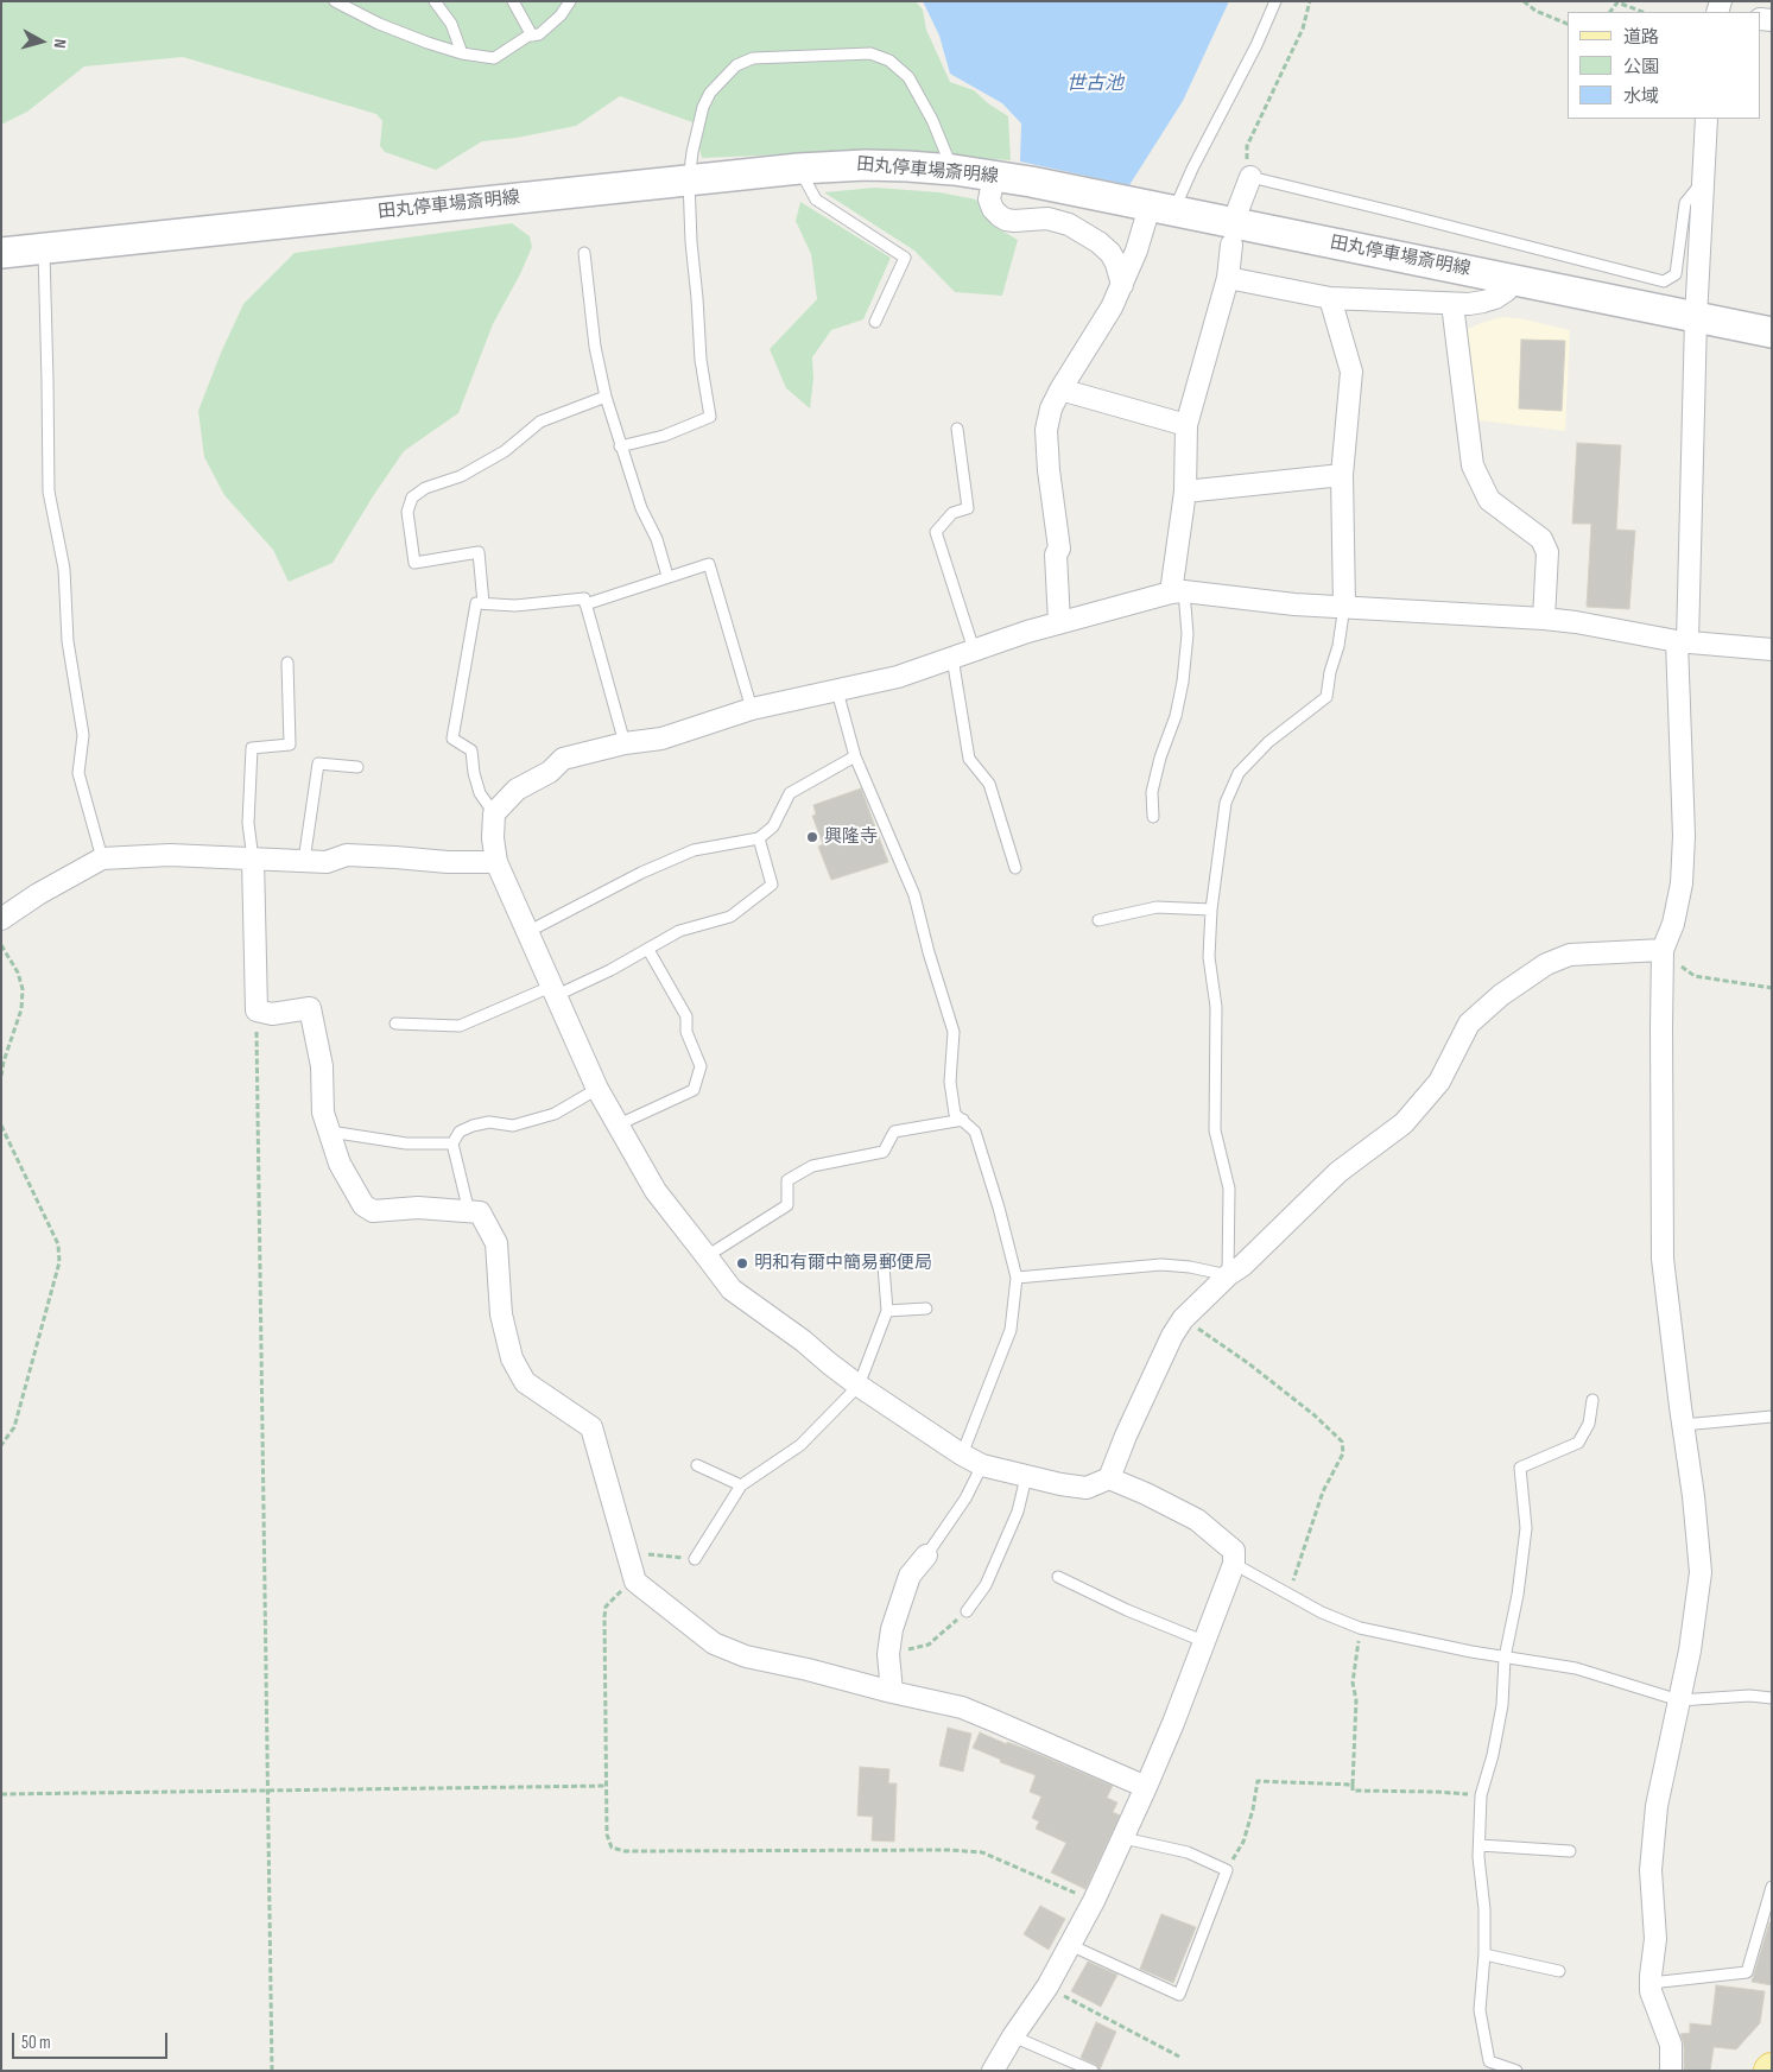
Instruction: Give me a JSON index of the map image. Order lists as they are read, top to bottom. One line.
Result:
{"streets":{"main road":["田丸停車場斎明線"]},"water":["世古池"],"places":["興隆寺","明和有爾中簡易郵便局"],"legend":["道路","公園","水域"],"scale_bar":"50 m","north":"right"}
